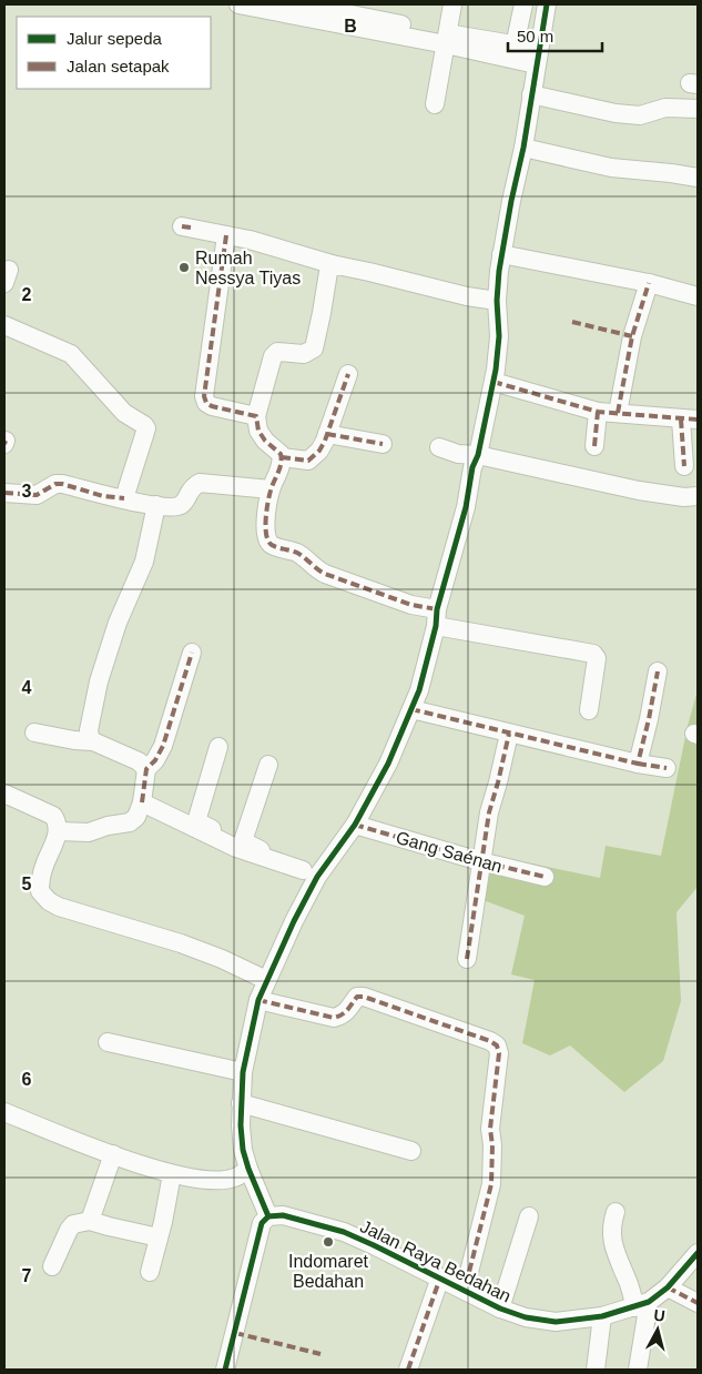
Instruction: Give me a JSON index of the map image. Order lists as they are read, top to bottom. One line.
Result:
{"streets":{"street":["Gang Saénan","Jalan Raya Bedahan"]},"places":["Rumah Nessya Tiyas","Indomaret Bedahan"],"legend":["Jalur sepeda","Jalan setapak"],"scale_bar":"50 m","north":"top","grid":{"columns":["B"],"rows":["2","3","4","5","6","7"]}}
